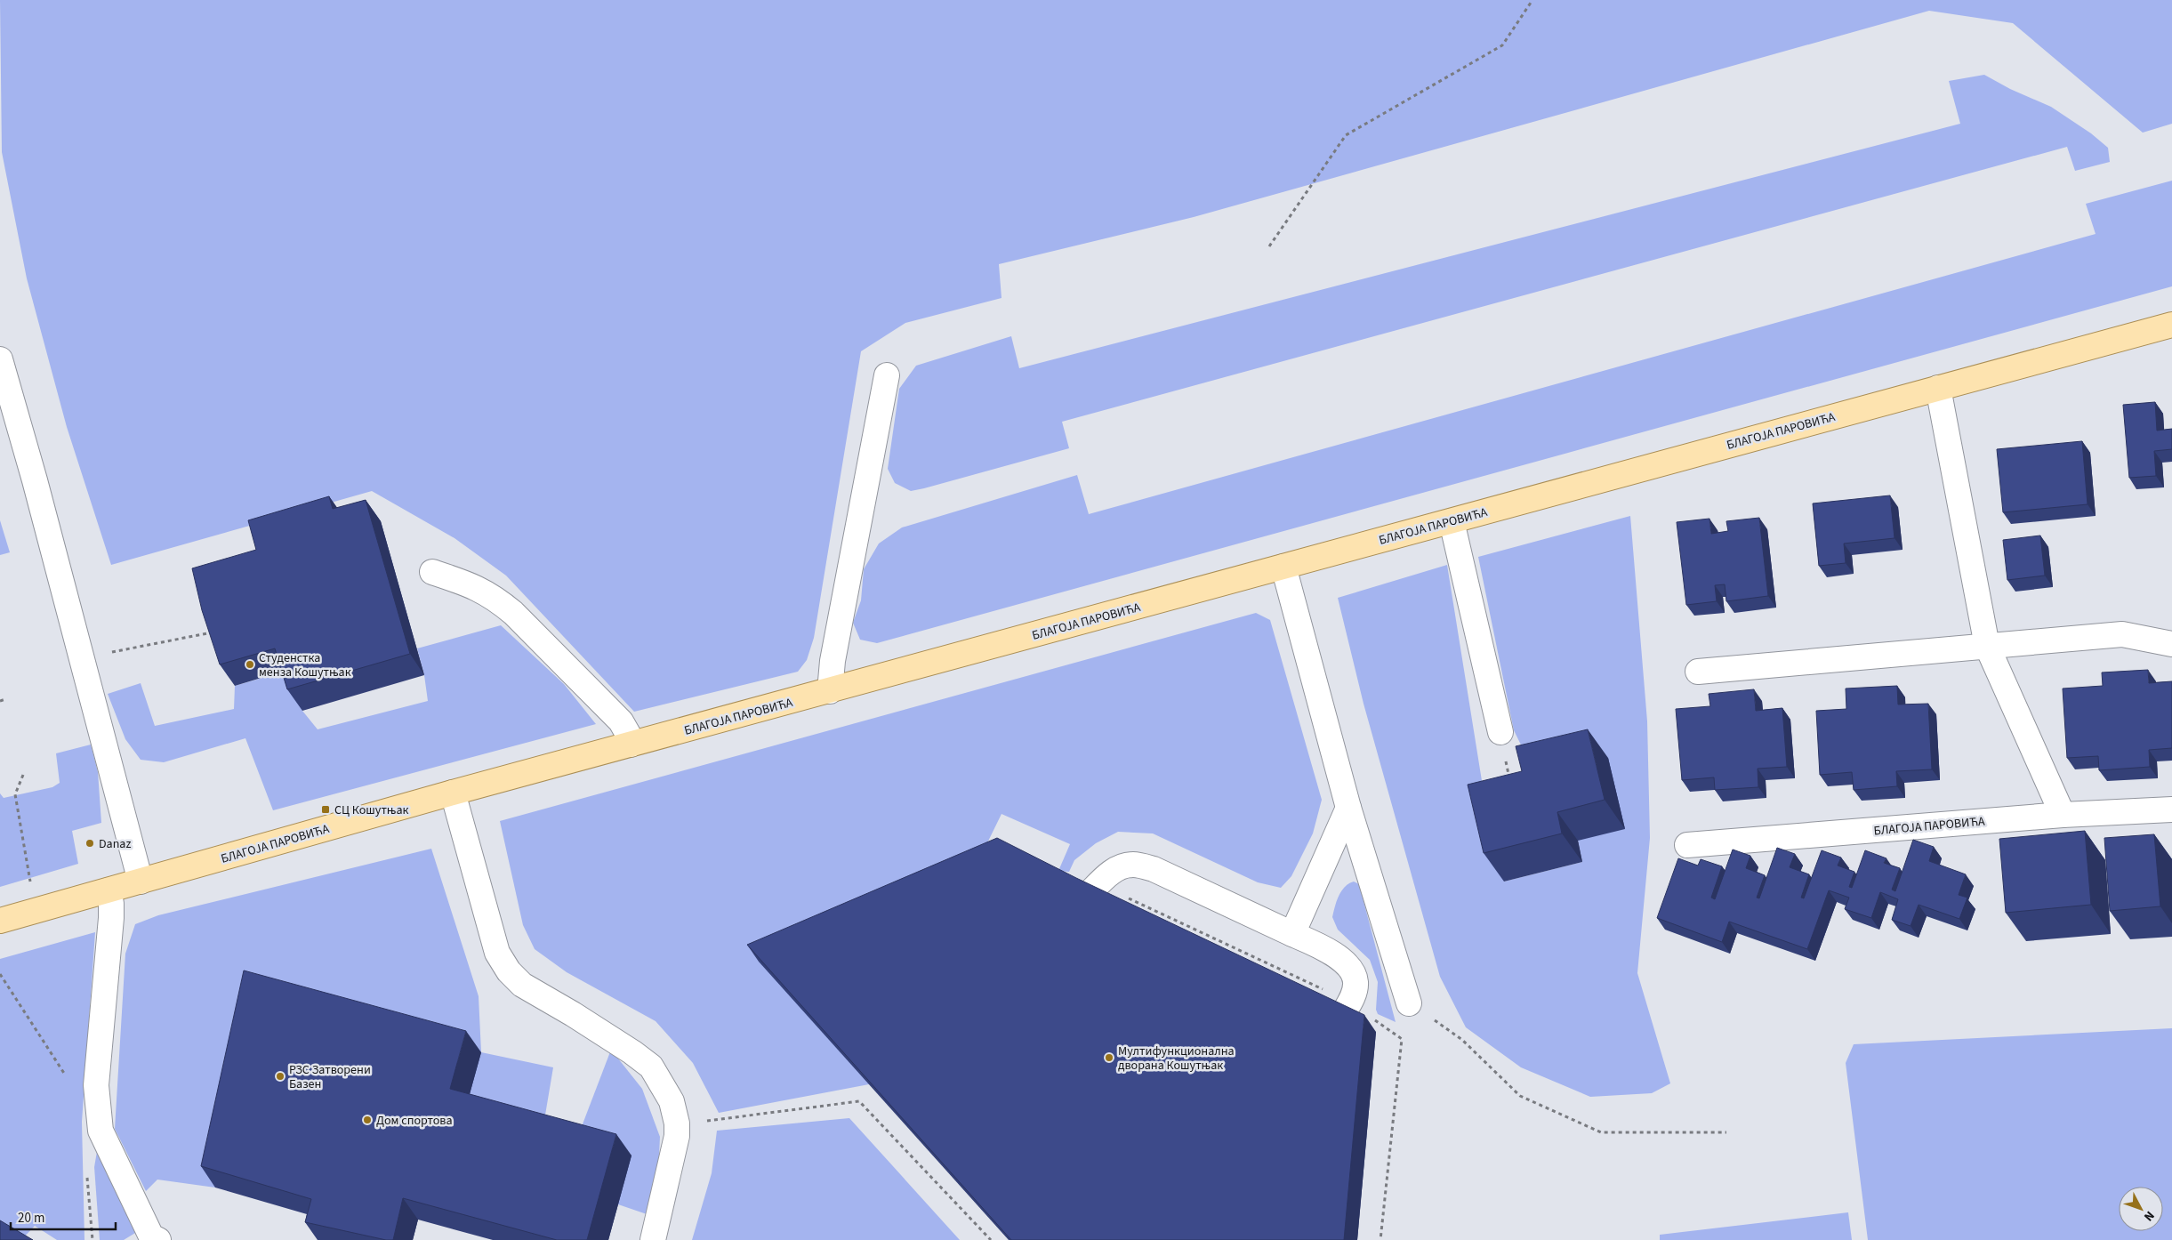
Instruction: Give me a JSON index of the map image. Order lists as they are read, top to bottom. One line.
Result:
{"streets":{"main road":["БЛАГОЈА ПАРОВИЋА"]},"places":{"other":["Студенстка менза Кошутњак","Danaz","Мултифункционална дворана Кошутњак","РЗС Затворени Базен","Дом спортова"],"transit":["СЦ Кошутњак"]},"scale_bar":"20 m","north":"bottom right"}
